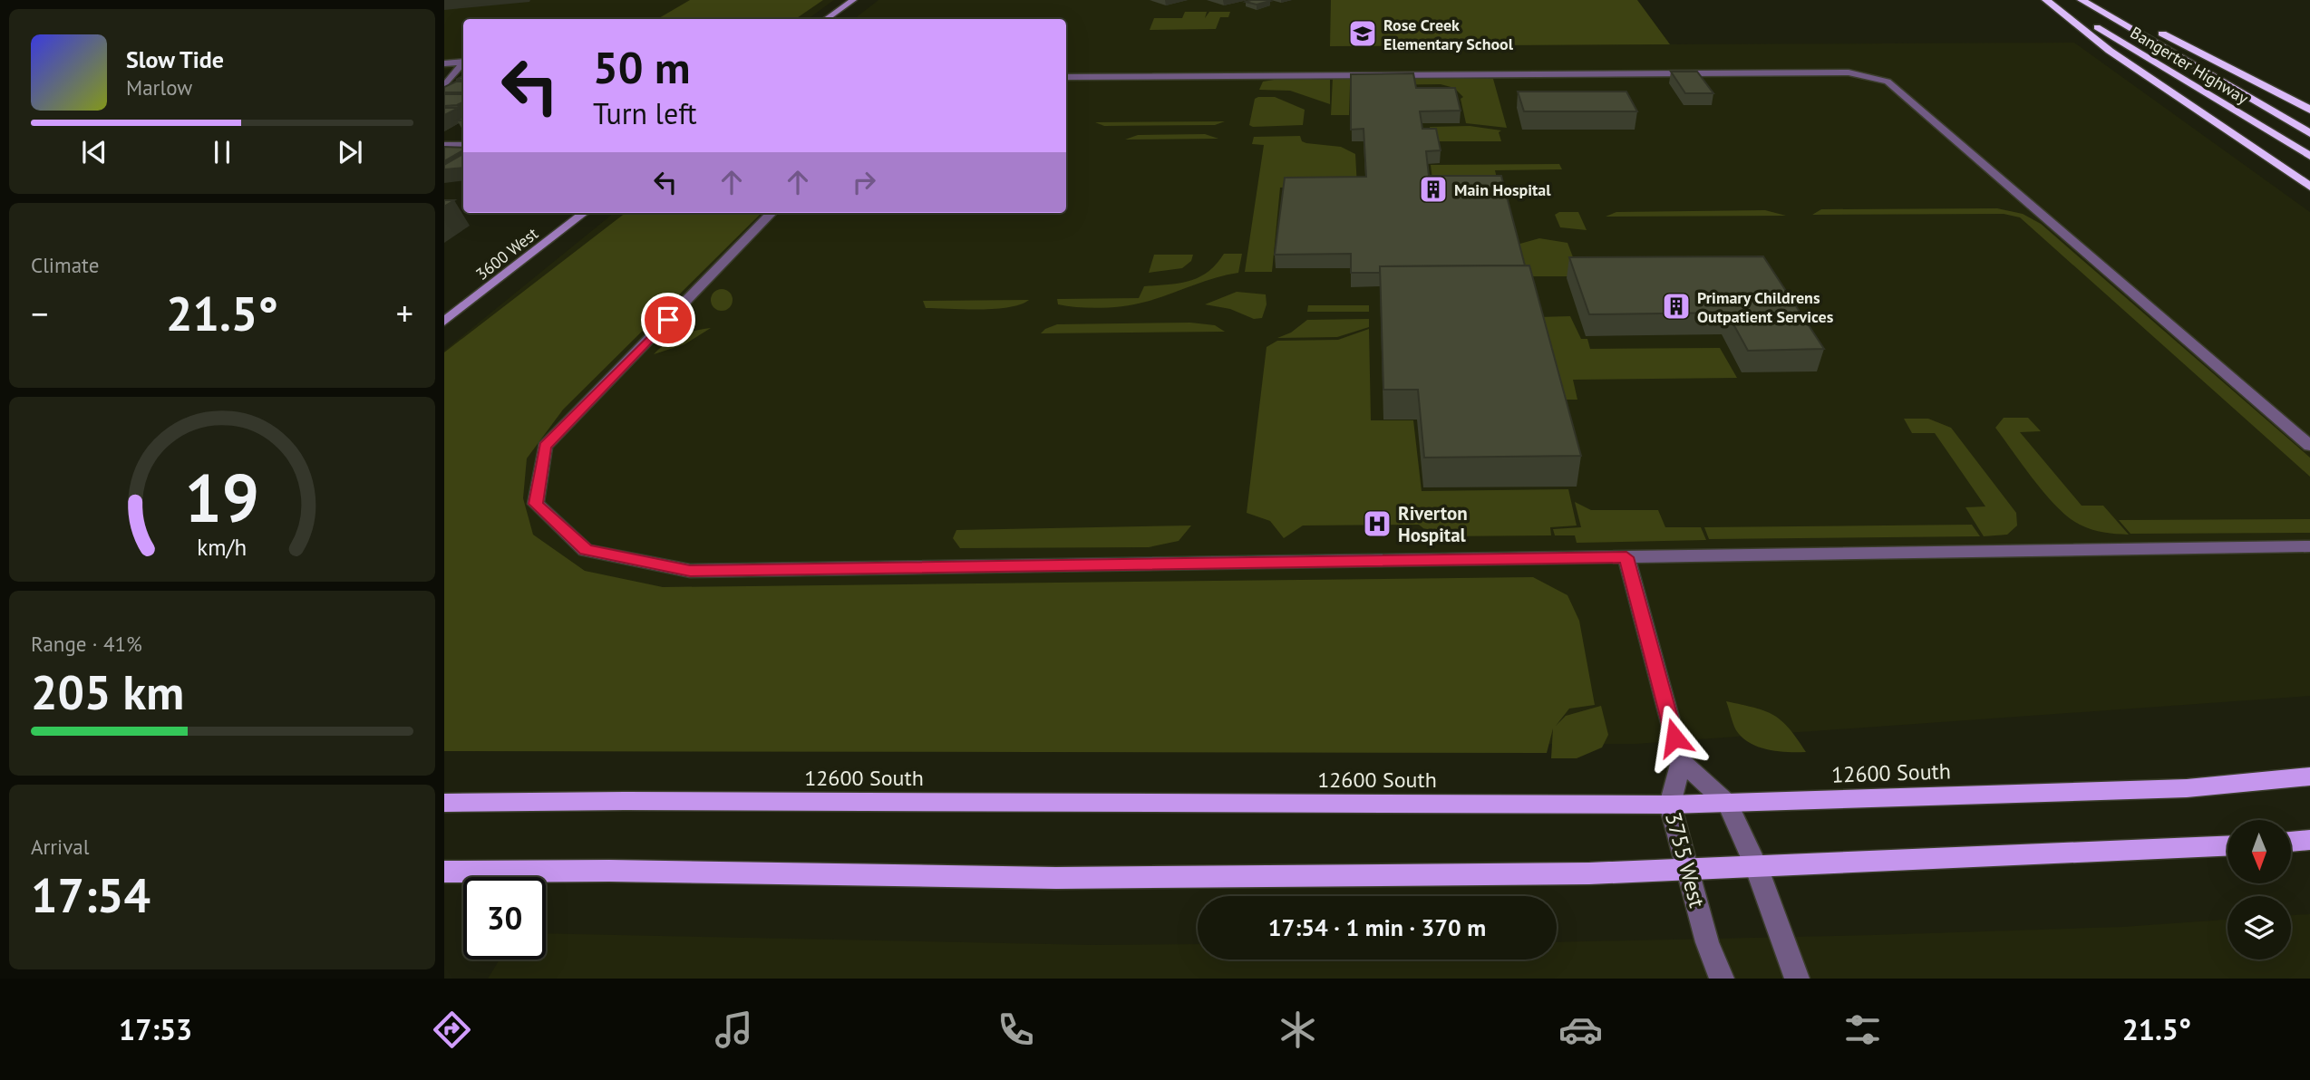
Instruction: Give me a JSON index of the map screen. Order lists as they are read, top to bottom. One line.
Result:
{"streets":{"highway":["Bangerter Highway"],"main road":["3600 West","12600 South"],"street":["3755 West"]},"crossings":[["12600 South","3755 West"]],"places":{"school or university":["Rose Creek Elementary School"],"building":["Main Hospital","Primary Childrens Outpatient Services"],"hospital":["Riverton Hospital"]},"north":"bottom","page":{"turn":["50 m","Turn left"],"song":["Slow Tide","Marlow"],"tile":["Climate",["Range · 41%","205 km"],["Arrival","17:54"]],"heat":["−","21.5°","+"],"limit":"30","trip":"17:54 · 1 min · 370 m","tabs":["17:53","21.5°"],"gauge":["19","km/h"]}}
